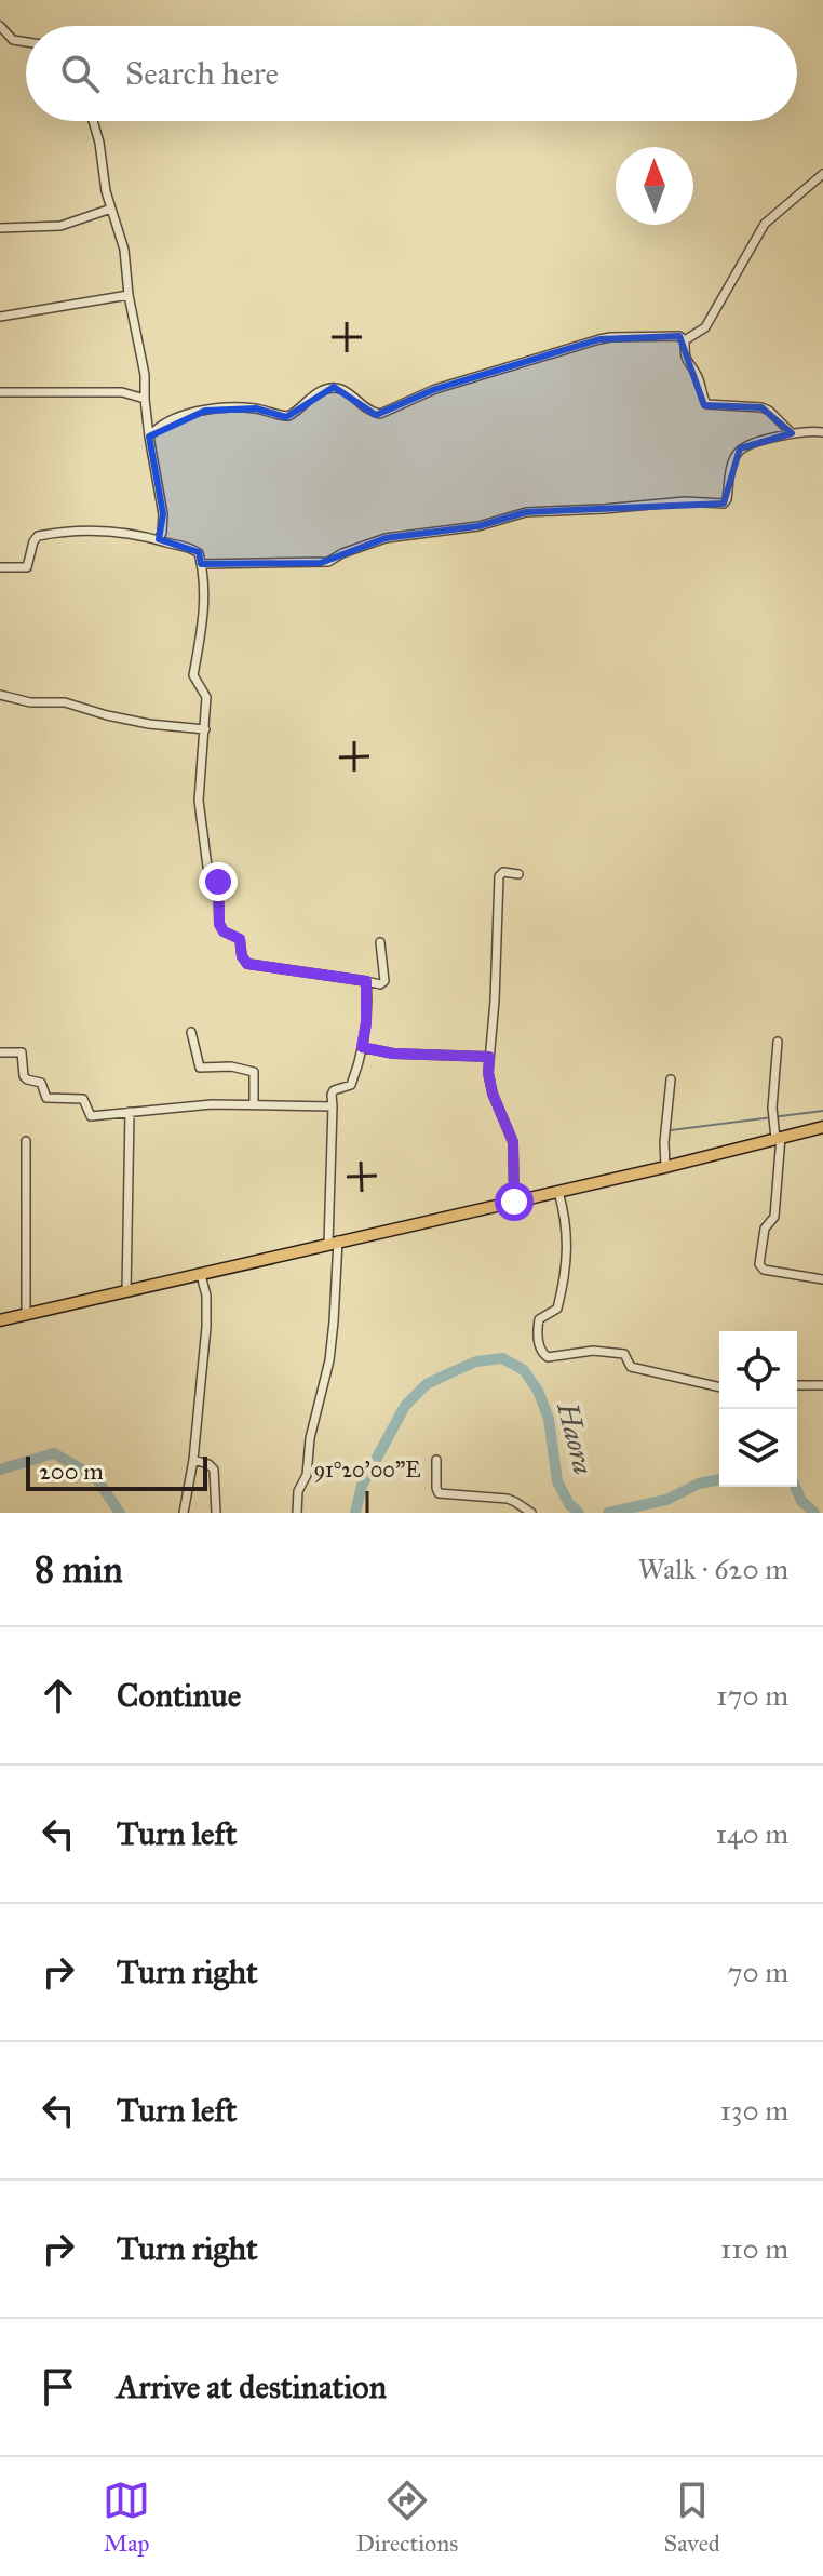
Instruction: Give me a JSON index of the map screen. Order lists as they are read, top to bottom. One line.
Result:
{"water":["Haora"],"scale_bar":"200 m","north":"top","page":{"search":"Search here","scale":"200 m","heading":["8 min","Walk · 620 m"],"list":[["Continue","170 m"],["Turn left","140 m"],["Turn right","70 m"],["Turn left","130 m"],["Turn right","110 m"],"Arrive at destination"],"nav":["Map","Directions","Saved"]},"coordinates":["91°20'00\"E"]}
